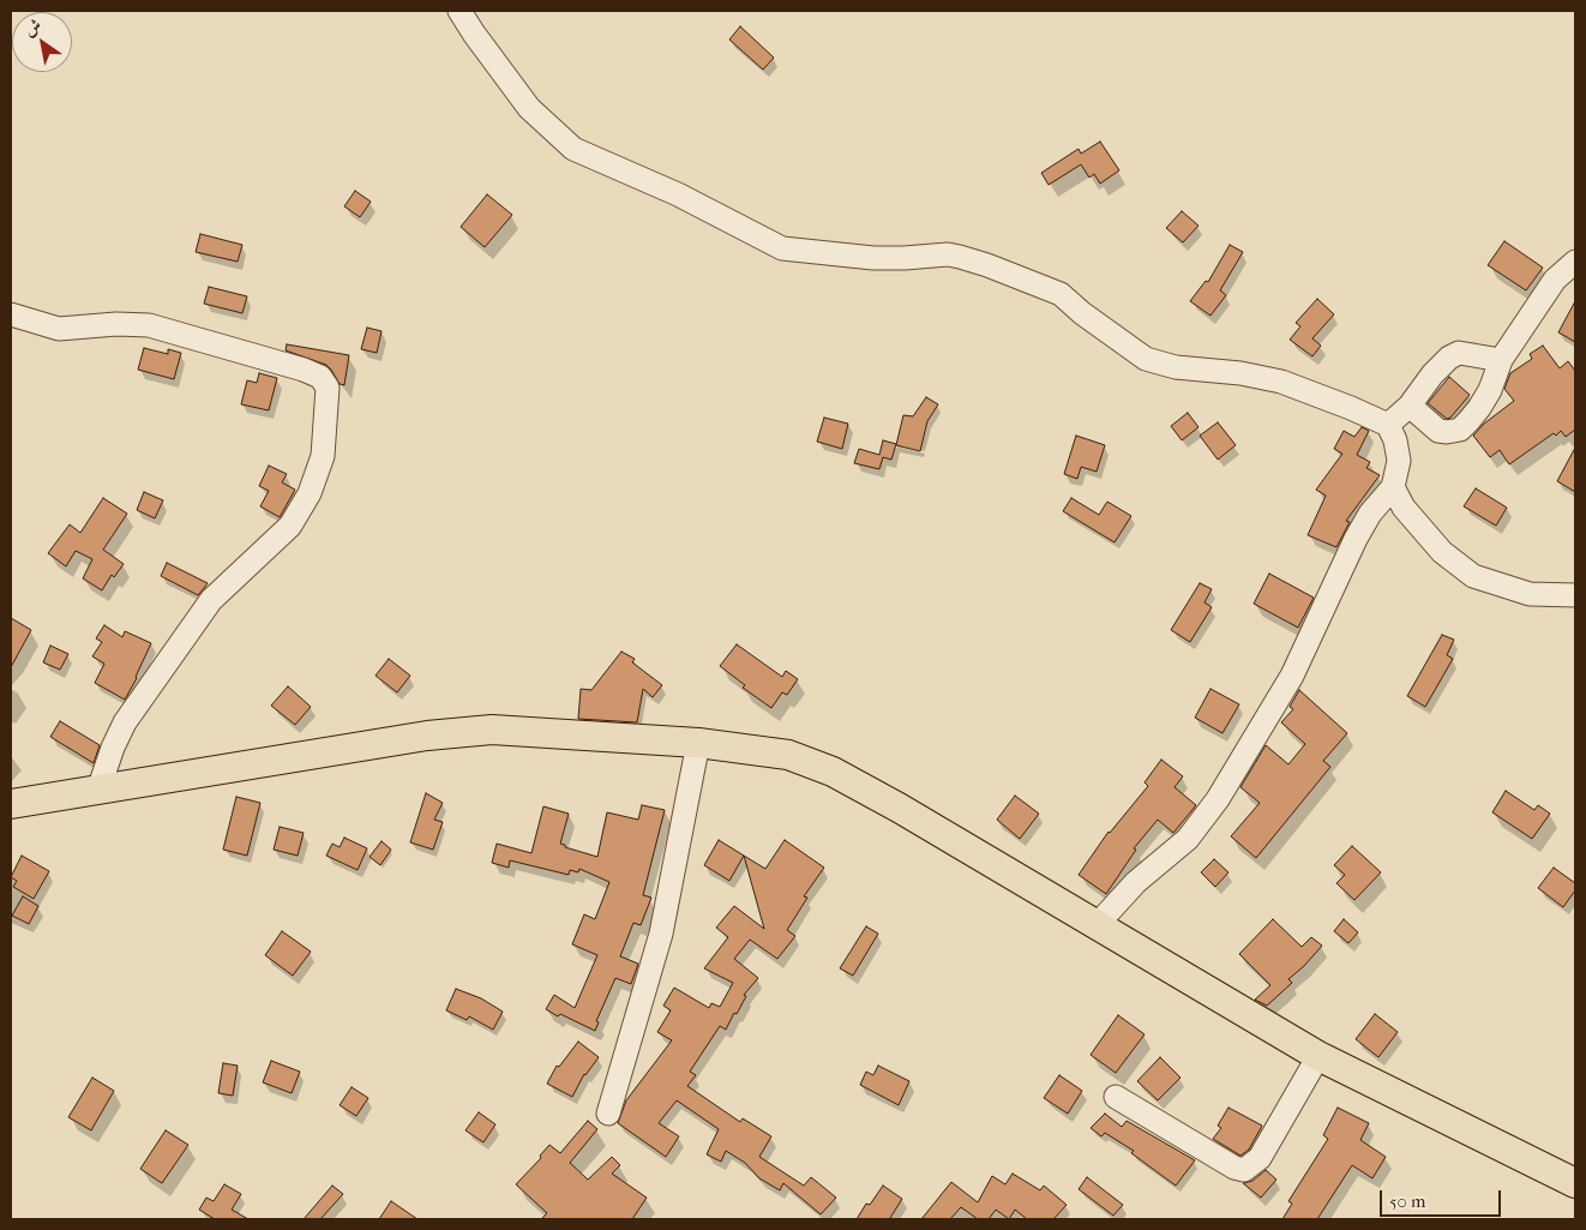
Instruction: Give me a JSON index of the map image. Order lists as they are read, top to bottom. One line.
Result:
{"scale_bar":"50 m","north":"top left"}
